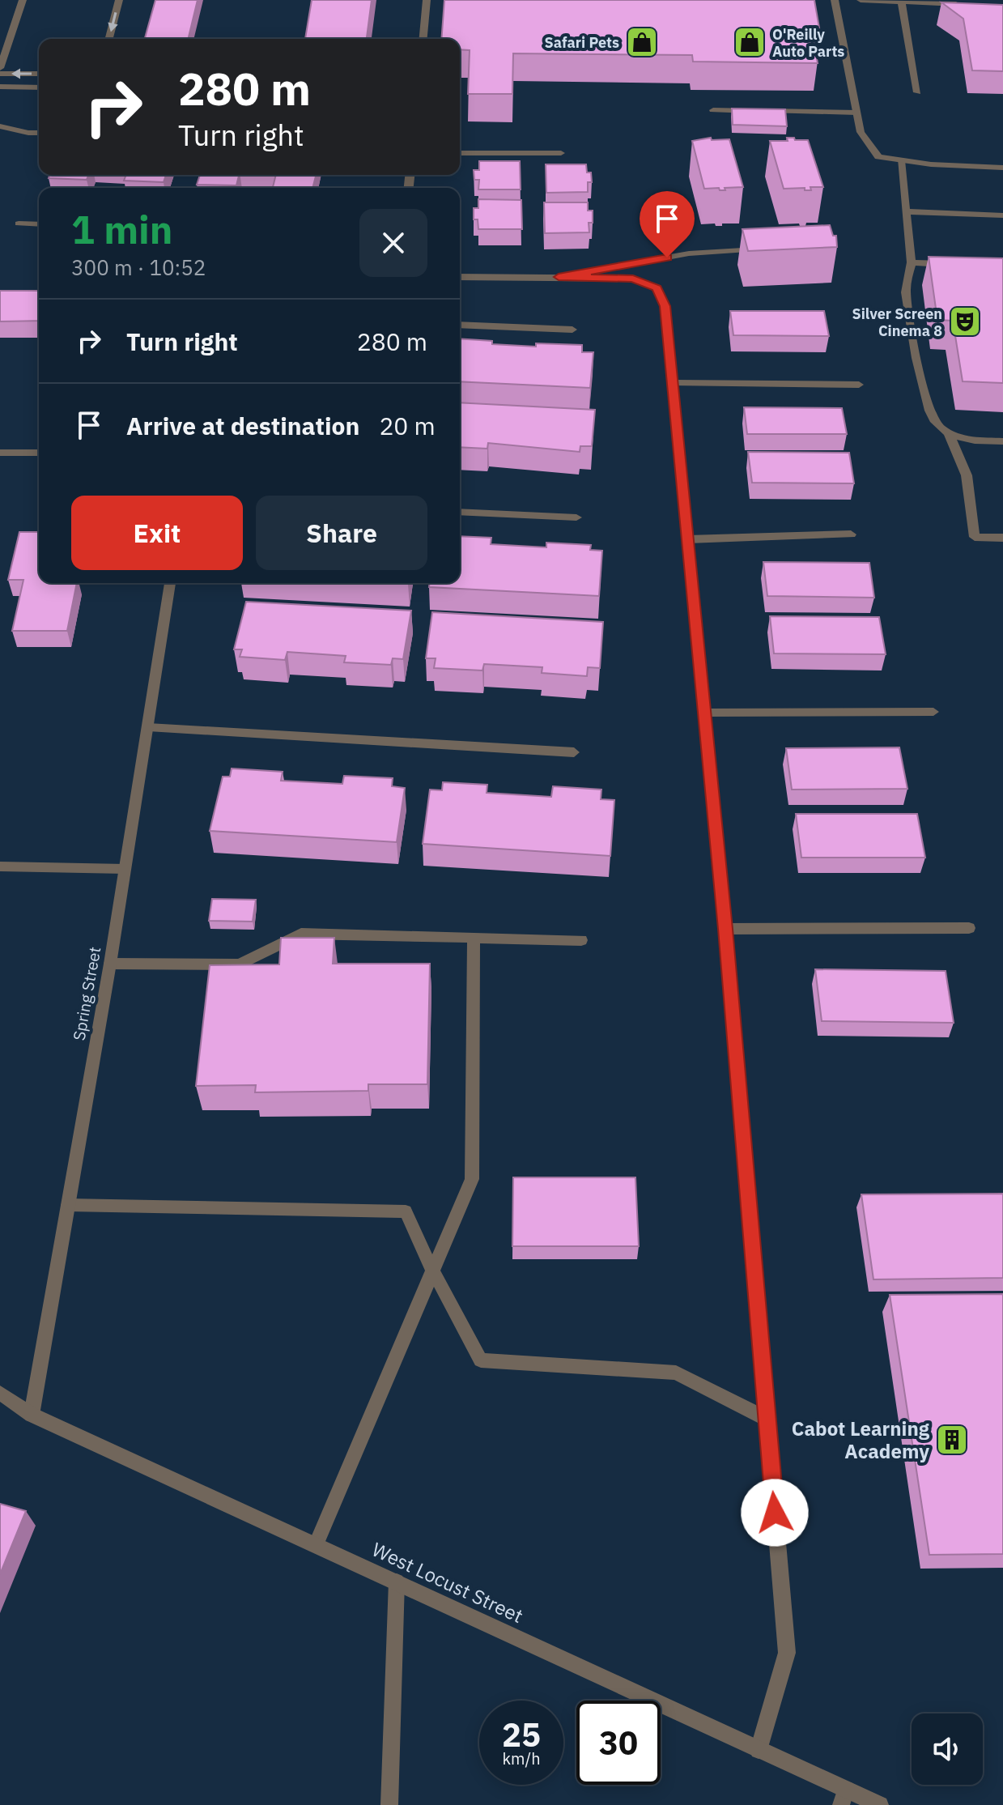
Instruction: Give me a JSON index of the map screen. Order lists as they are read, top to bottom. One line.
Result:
{"streets":{"street":["Spring Street","West Locust Street"]},"crossings":[["Spring Street","West Locust Street"]],"places":{"shop":["Safari Pets","O'Reilly Auto Parts"],"theatre":["Silver Screen Cinema 8"],"building":["Cabot Learning Academy"]},"page":{"turn":["280 m","Turn right"],"heading":["1 min","300 m · 10:52"],"list":[{"name":"Turn right","value":"280 m"},{"name":"Arrive at destination","value":"20 m"}],"buttons":["Exit","Share"],"speed":"25 km/h","limit":"30"}}
